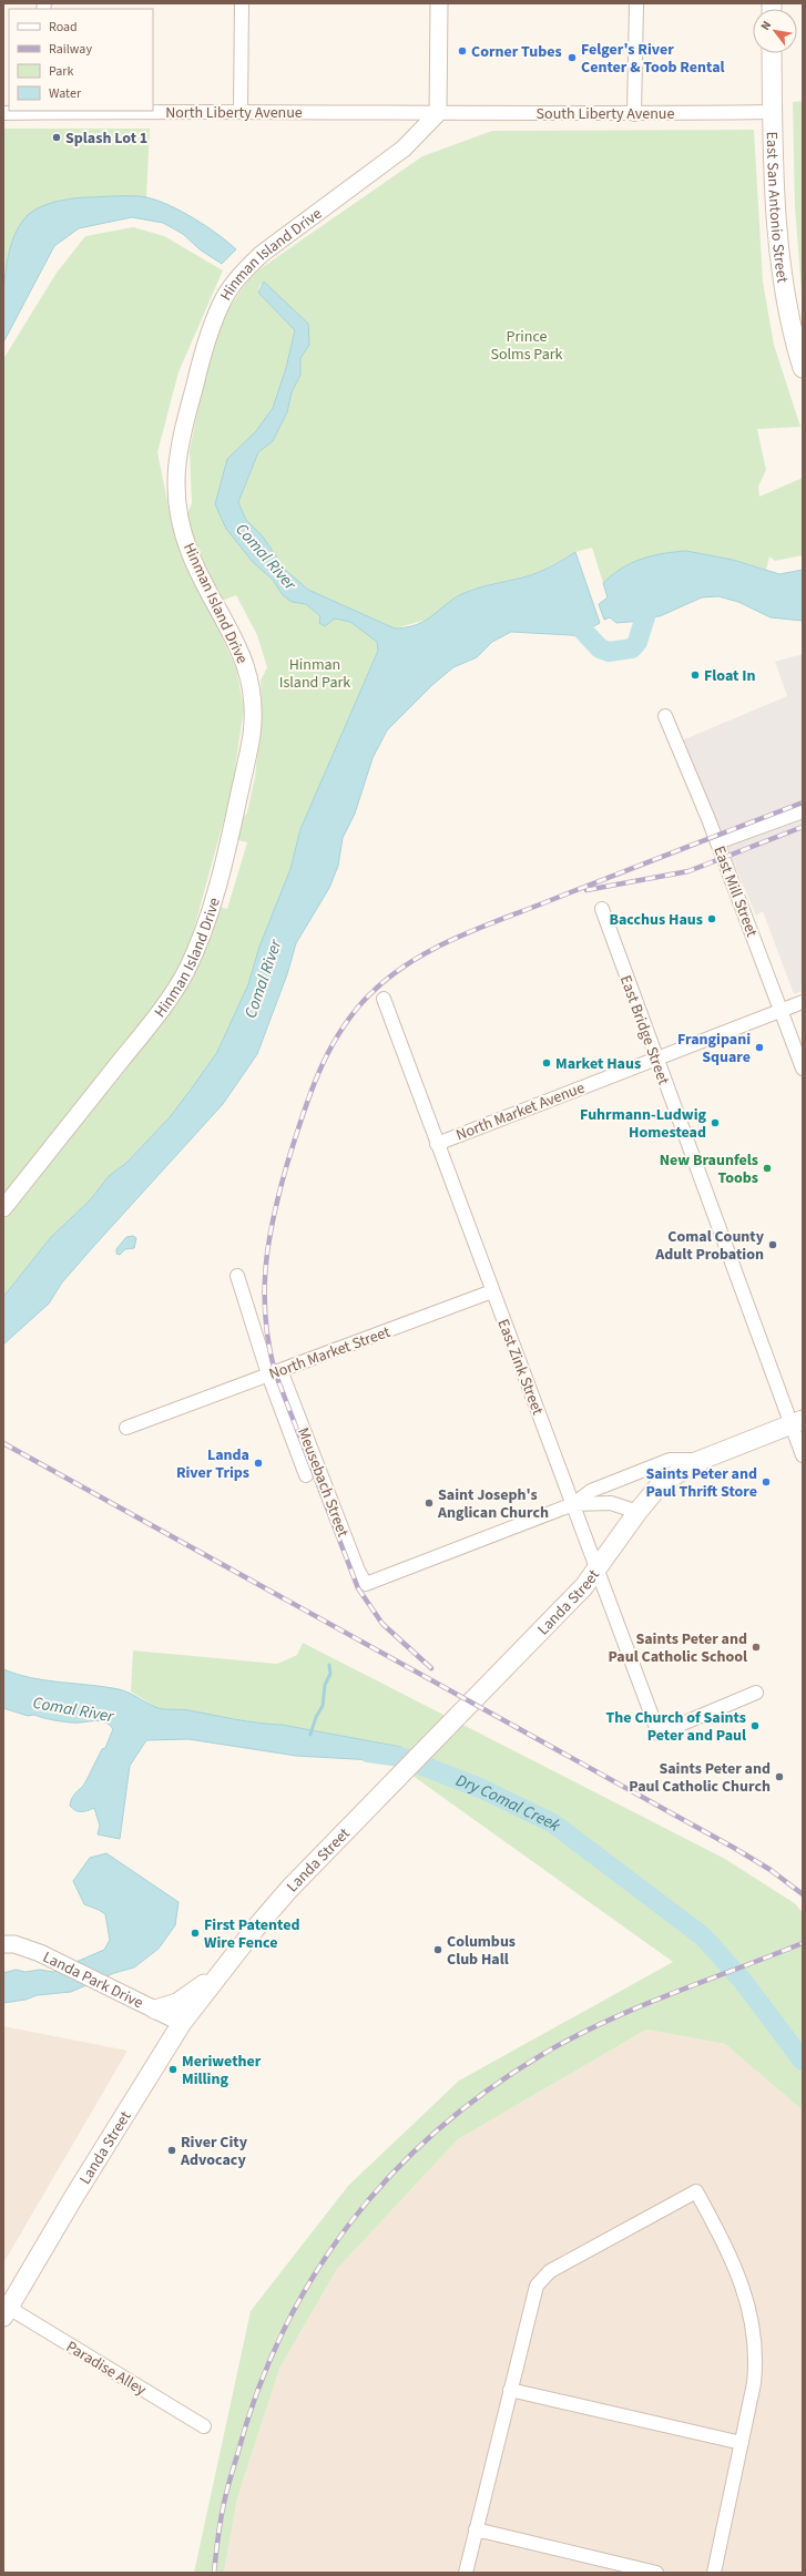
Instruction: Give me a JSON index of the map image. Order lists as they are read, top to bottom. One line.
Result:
{"streets":{"main road":["East San Antonio Street","Landa Street"],"street":["North Liberty Avenue","South Liberty Avenue","Hinman Island Drive","East Mill Street","East Bridge Street","North Market Avenue","North Market Street","East Zink Street","Meusebach Street","Landa Park Drive","Paradise Alley"]},"crossings":[["North Liberty Avenue","South Liberty Avenue"],["North Liberty Avenue","Hinman Island Drive"],["South Liberty Avenue","East San Antonio Street"],["South Liberty Avenue","Hinman Island Drive"],["East Mill Street","North Market Avenue"],["East Bridge Street","North Market Avenue"],["East Bridge Street","Landa Street"],["North Market Avenue","East Zink Street"],["North Market Street","East Zink Street"],["North Market Street","Meusebach Street"],["East Zink Street","Meusebach Street"],["East Zink Street","Landa Street"],["Landa Street","Landa Park Drive"],["Landa Street","Paradise Alley"]],"water":["Comal River","Dry Comal Creek"],"parks":["Prince Solms Park","Hinman Island Park"],"places":["Corner Tubes","Felger's River Center & Toob Rental","Splash Lot 1","Float In","Bacchus Haus","Frangipani Square","Market Haus","Fuhrmann-Ludwig Homestead","New Braunfels Toobs","Comal County Adult Probation","Landa River Trips","Saints Peter and Paul Thrift Store","Saint Joseph's Anglican Church","Saints Peter and Paul Catholic School","The Church of Saints Peter and Paul","Saints Peter and Paul Catholic Church","First Patented Wire Fence","Columbus Club Hall","Meriwether Milling","River City Advocacy"],"legend":["Road","Railway","Park","Water"],"north":"top left"}
